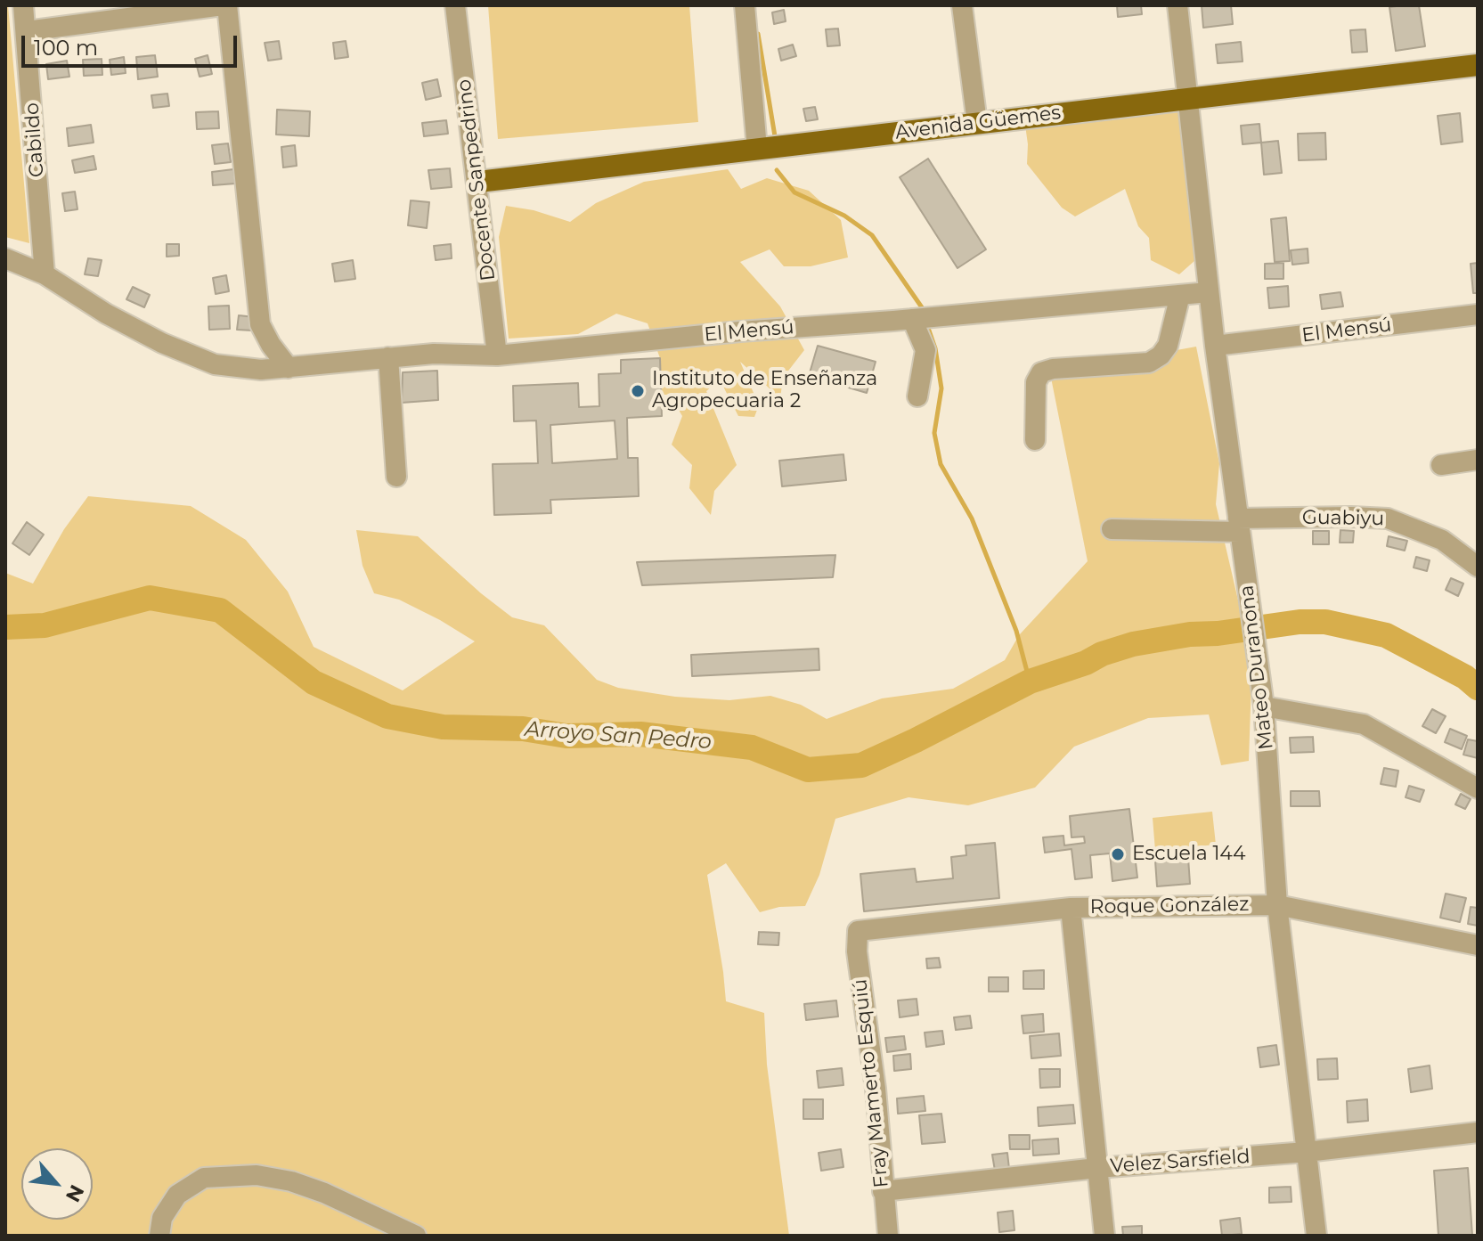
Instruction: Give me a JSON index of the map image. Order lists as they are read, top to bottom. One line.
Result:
{"streets":{"main road":["Avenida Güemes"],"street":["Cabildo","Docente Sanpedrino","El Mensú","Guabiyu","Mateo Duranona","Roque González","Fray Mamerto Esquiú","Velez Sarsfield"]},"crossings":[["Avenida Güemes","Docente Sanpedrino"],["Avenida Güemes","Mateo Duranona"],["Cabildo","El Mensú"],["Docente Sanpedrino","El Mensú"],["El Mensú","Mateo Duranona"],["Guabiyu","Mateo Duranona"],["Mateo Duranona","Roque González"],["Mateo Duranona","Velez Sarsfield"],["Roque González","Fray Mamerto Esquiú"],["Fray Mamerto Esquiú","Velez Sarsfield"]],"water":["Arroyo San Pedro"],"places":["Instituto de Enseñanza Agropecuaria 2","Escuela 144"],"scale_bar":"100 m","north":"bottom right"}
